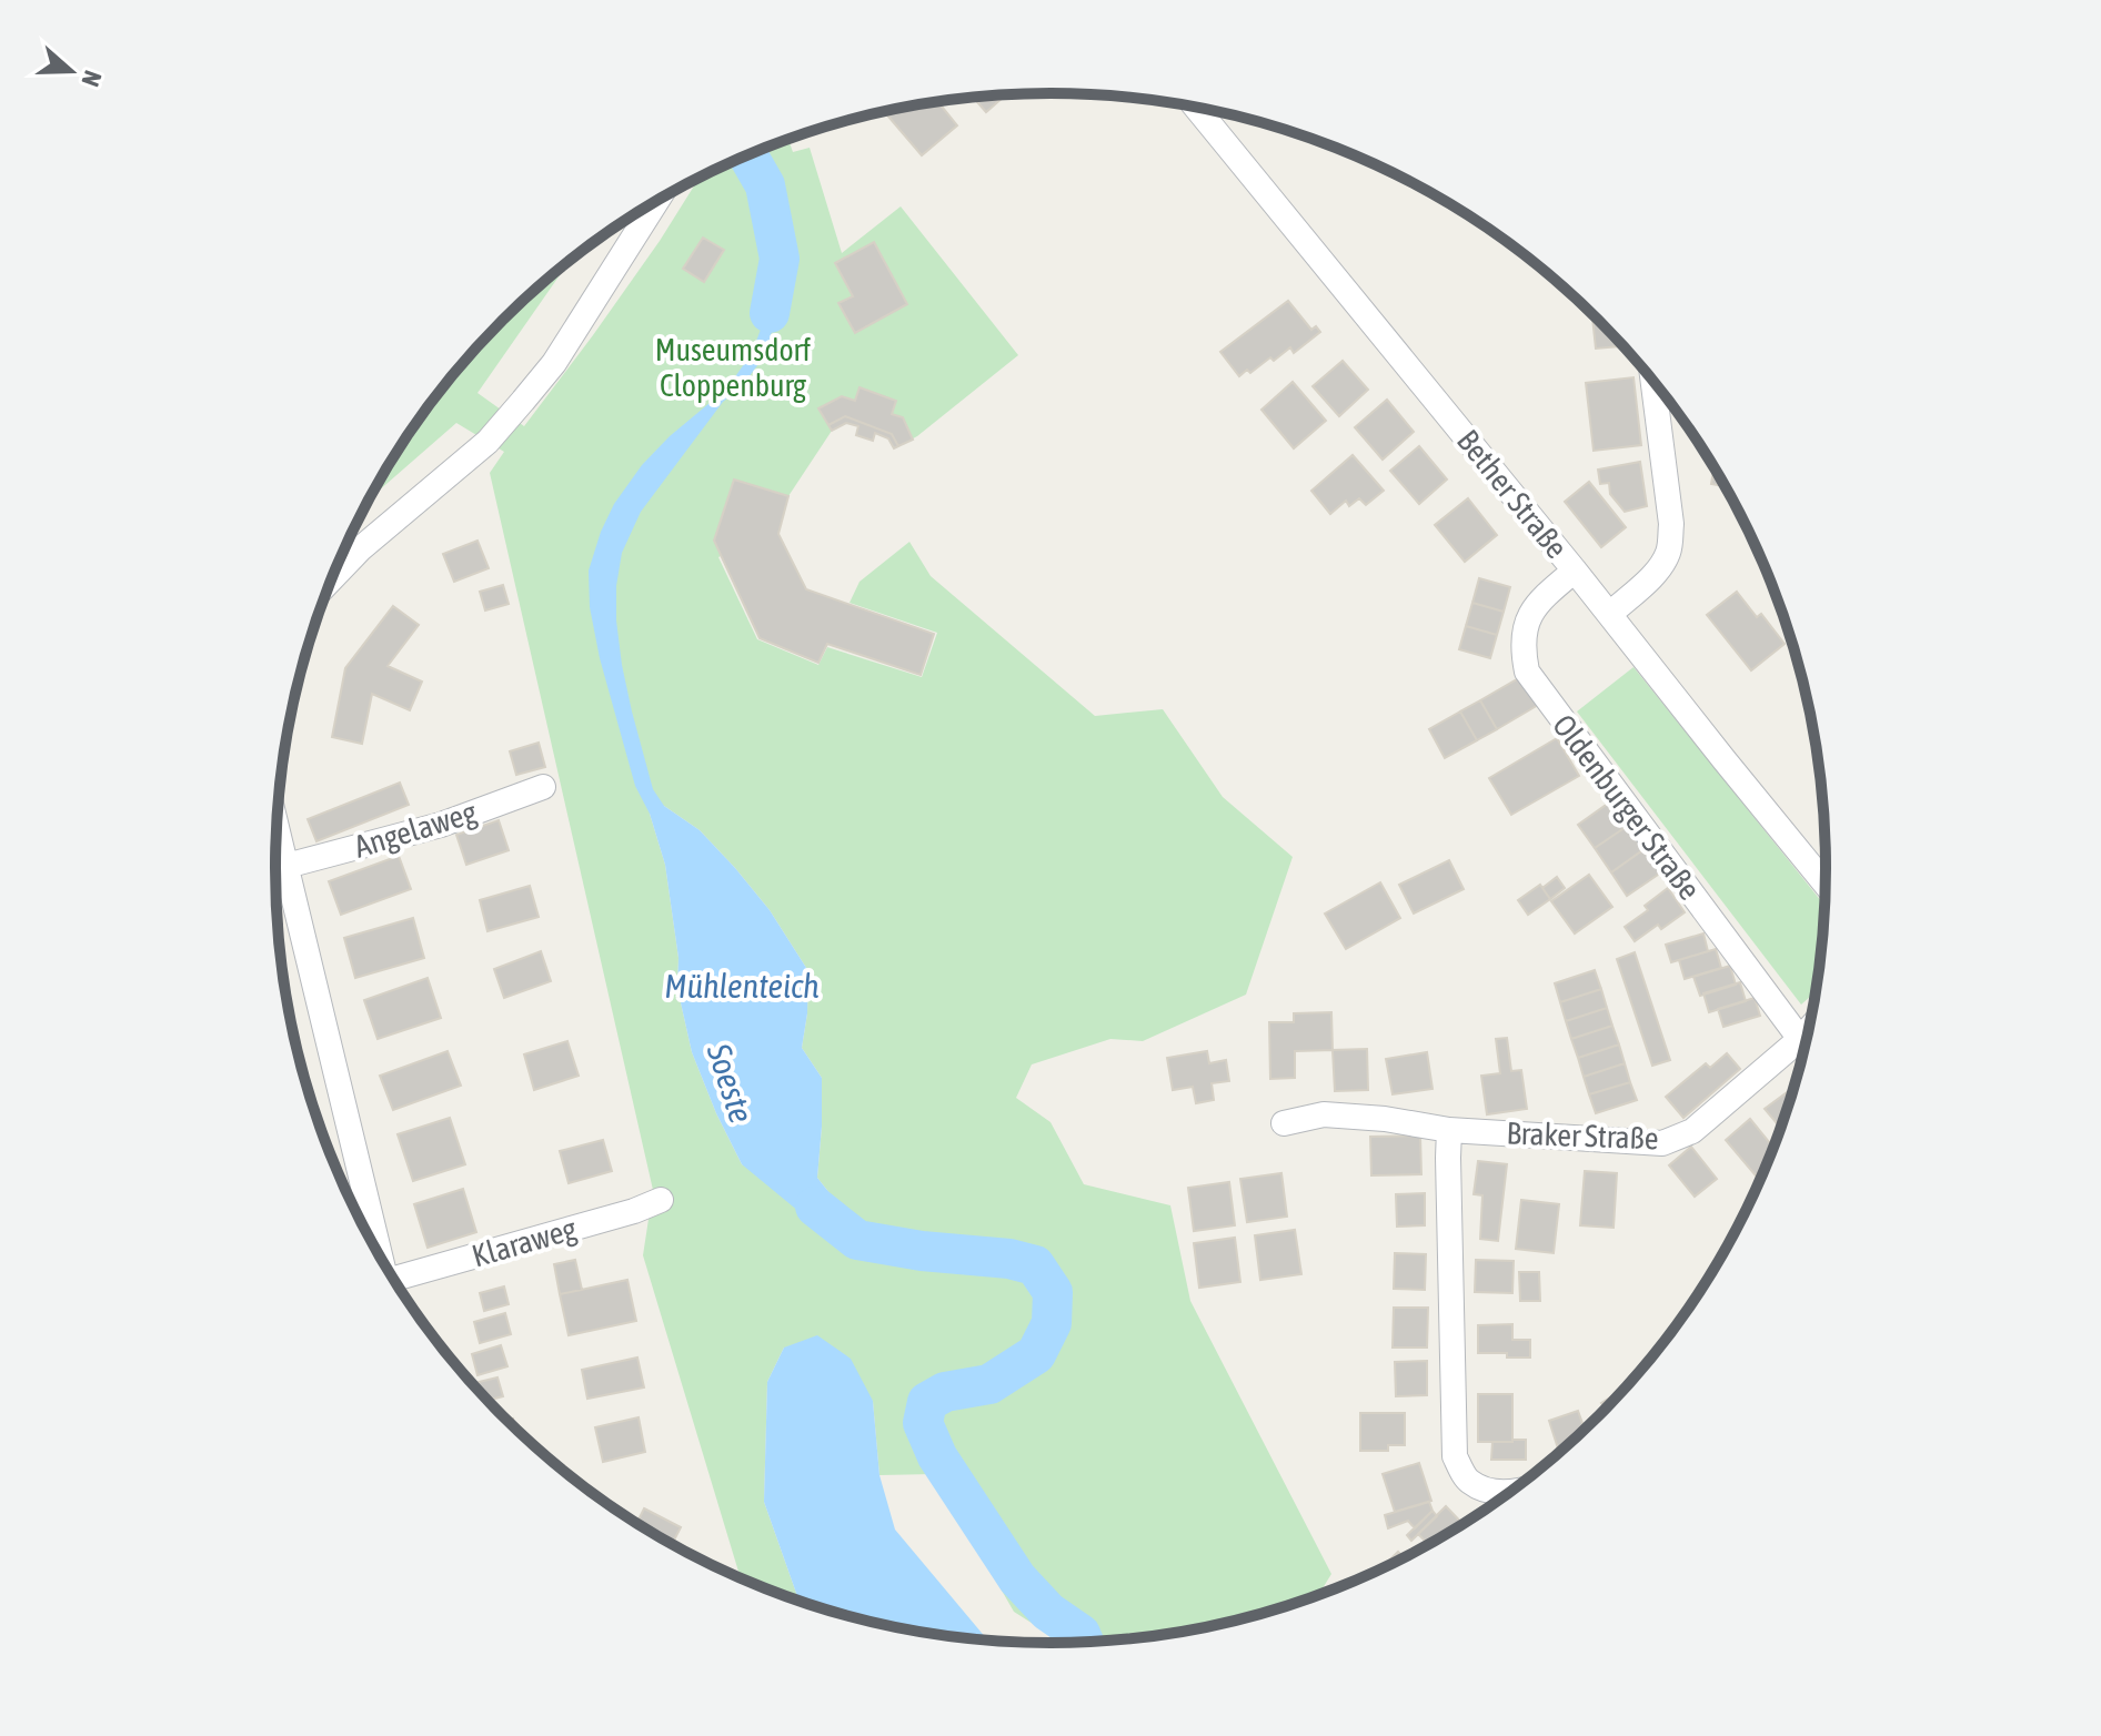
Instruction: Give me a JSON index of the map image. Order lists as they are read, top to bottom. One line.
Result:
{"streets":{"street":["Bether Straße","Oldenburger Straße","Angelaweg","Braker Straße","Klaraweg"]},"crossings":[["Bether Straße","Oldenburger Straße"],["Oldenburger Straße","Braker Straße"]],"water":["Mühlenteich","Soeste"],"parks":["Museumsdorf Cloppenburg"],"north":"right"}
